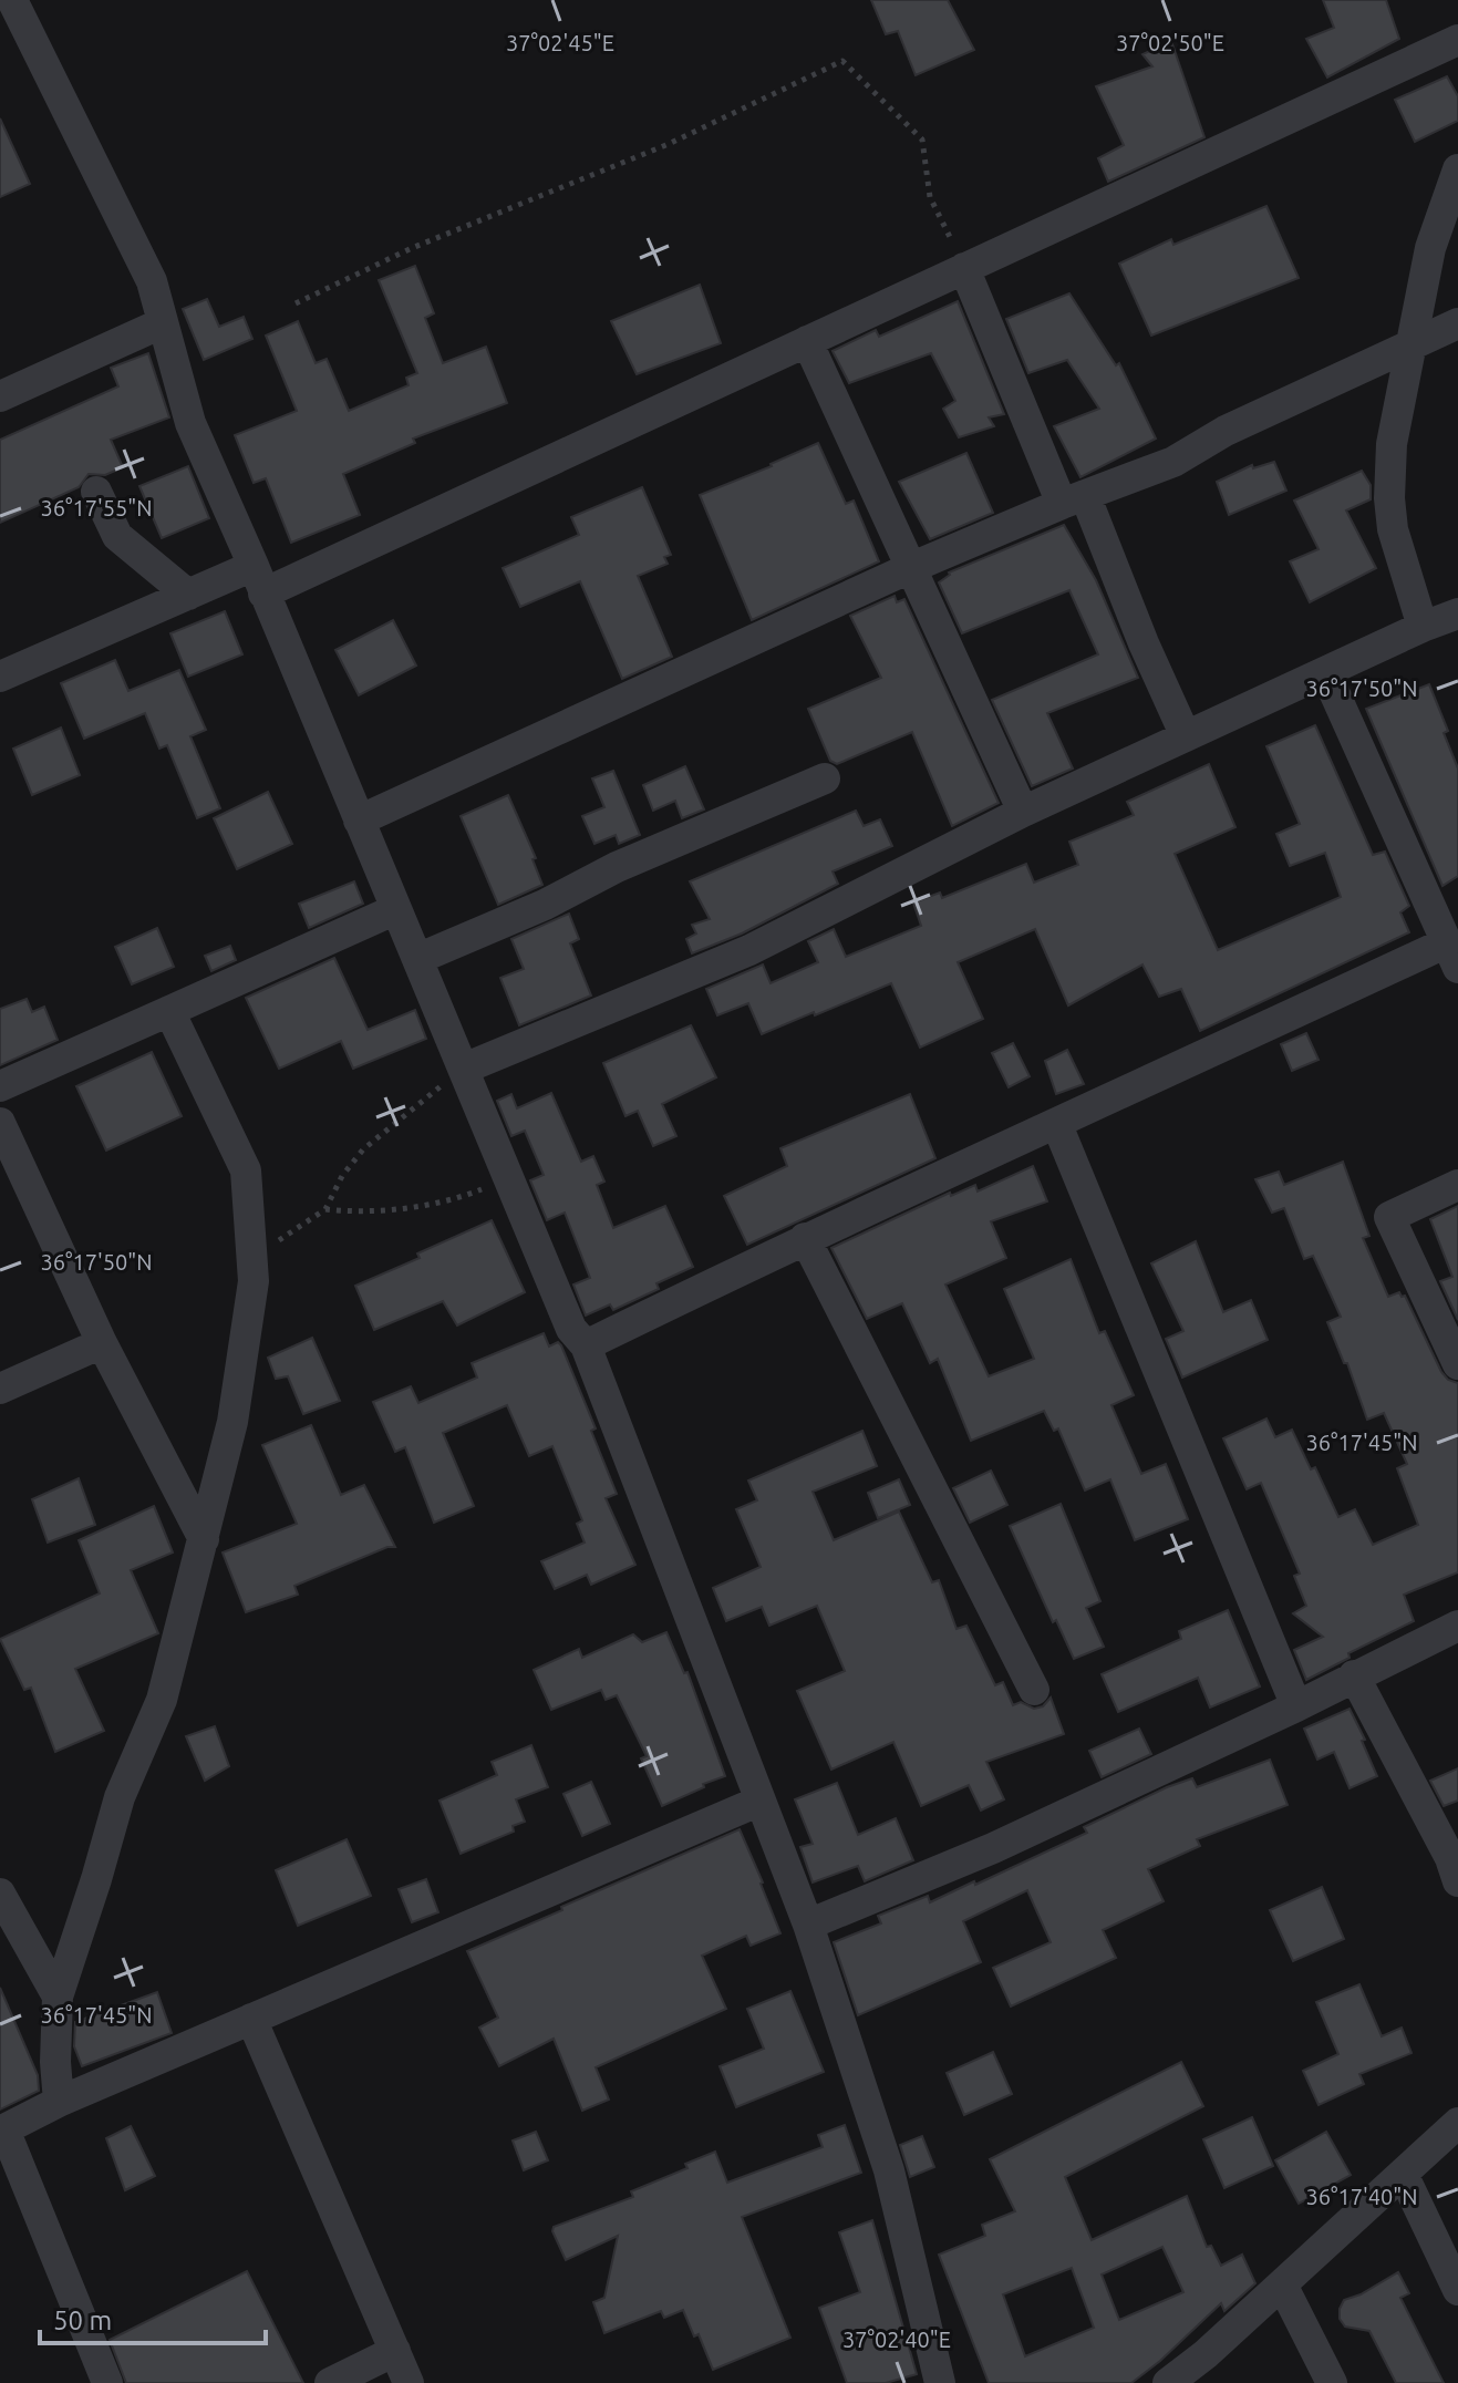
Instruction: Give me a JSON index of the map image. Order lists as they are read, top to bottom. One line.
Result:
{"scale_bar":"50 m","coordinates":["37°02'45\"E","37°02'50\"E","36°17'55\"N","36°17'50\"N","36°17'45\"N","36°17'40\"N","37°02'40\"E"]}
